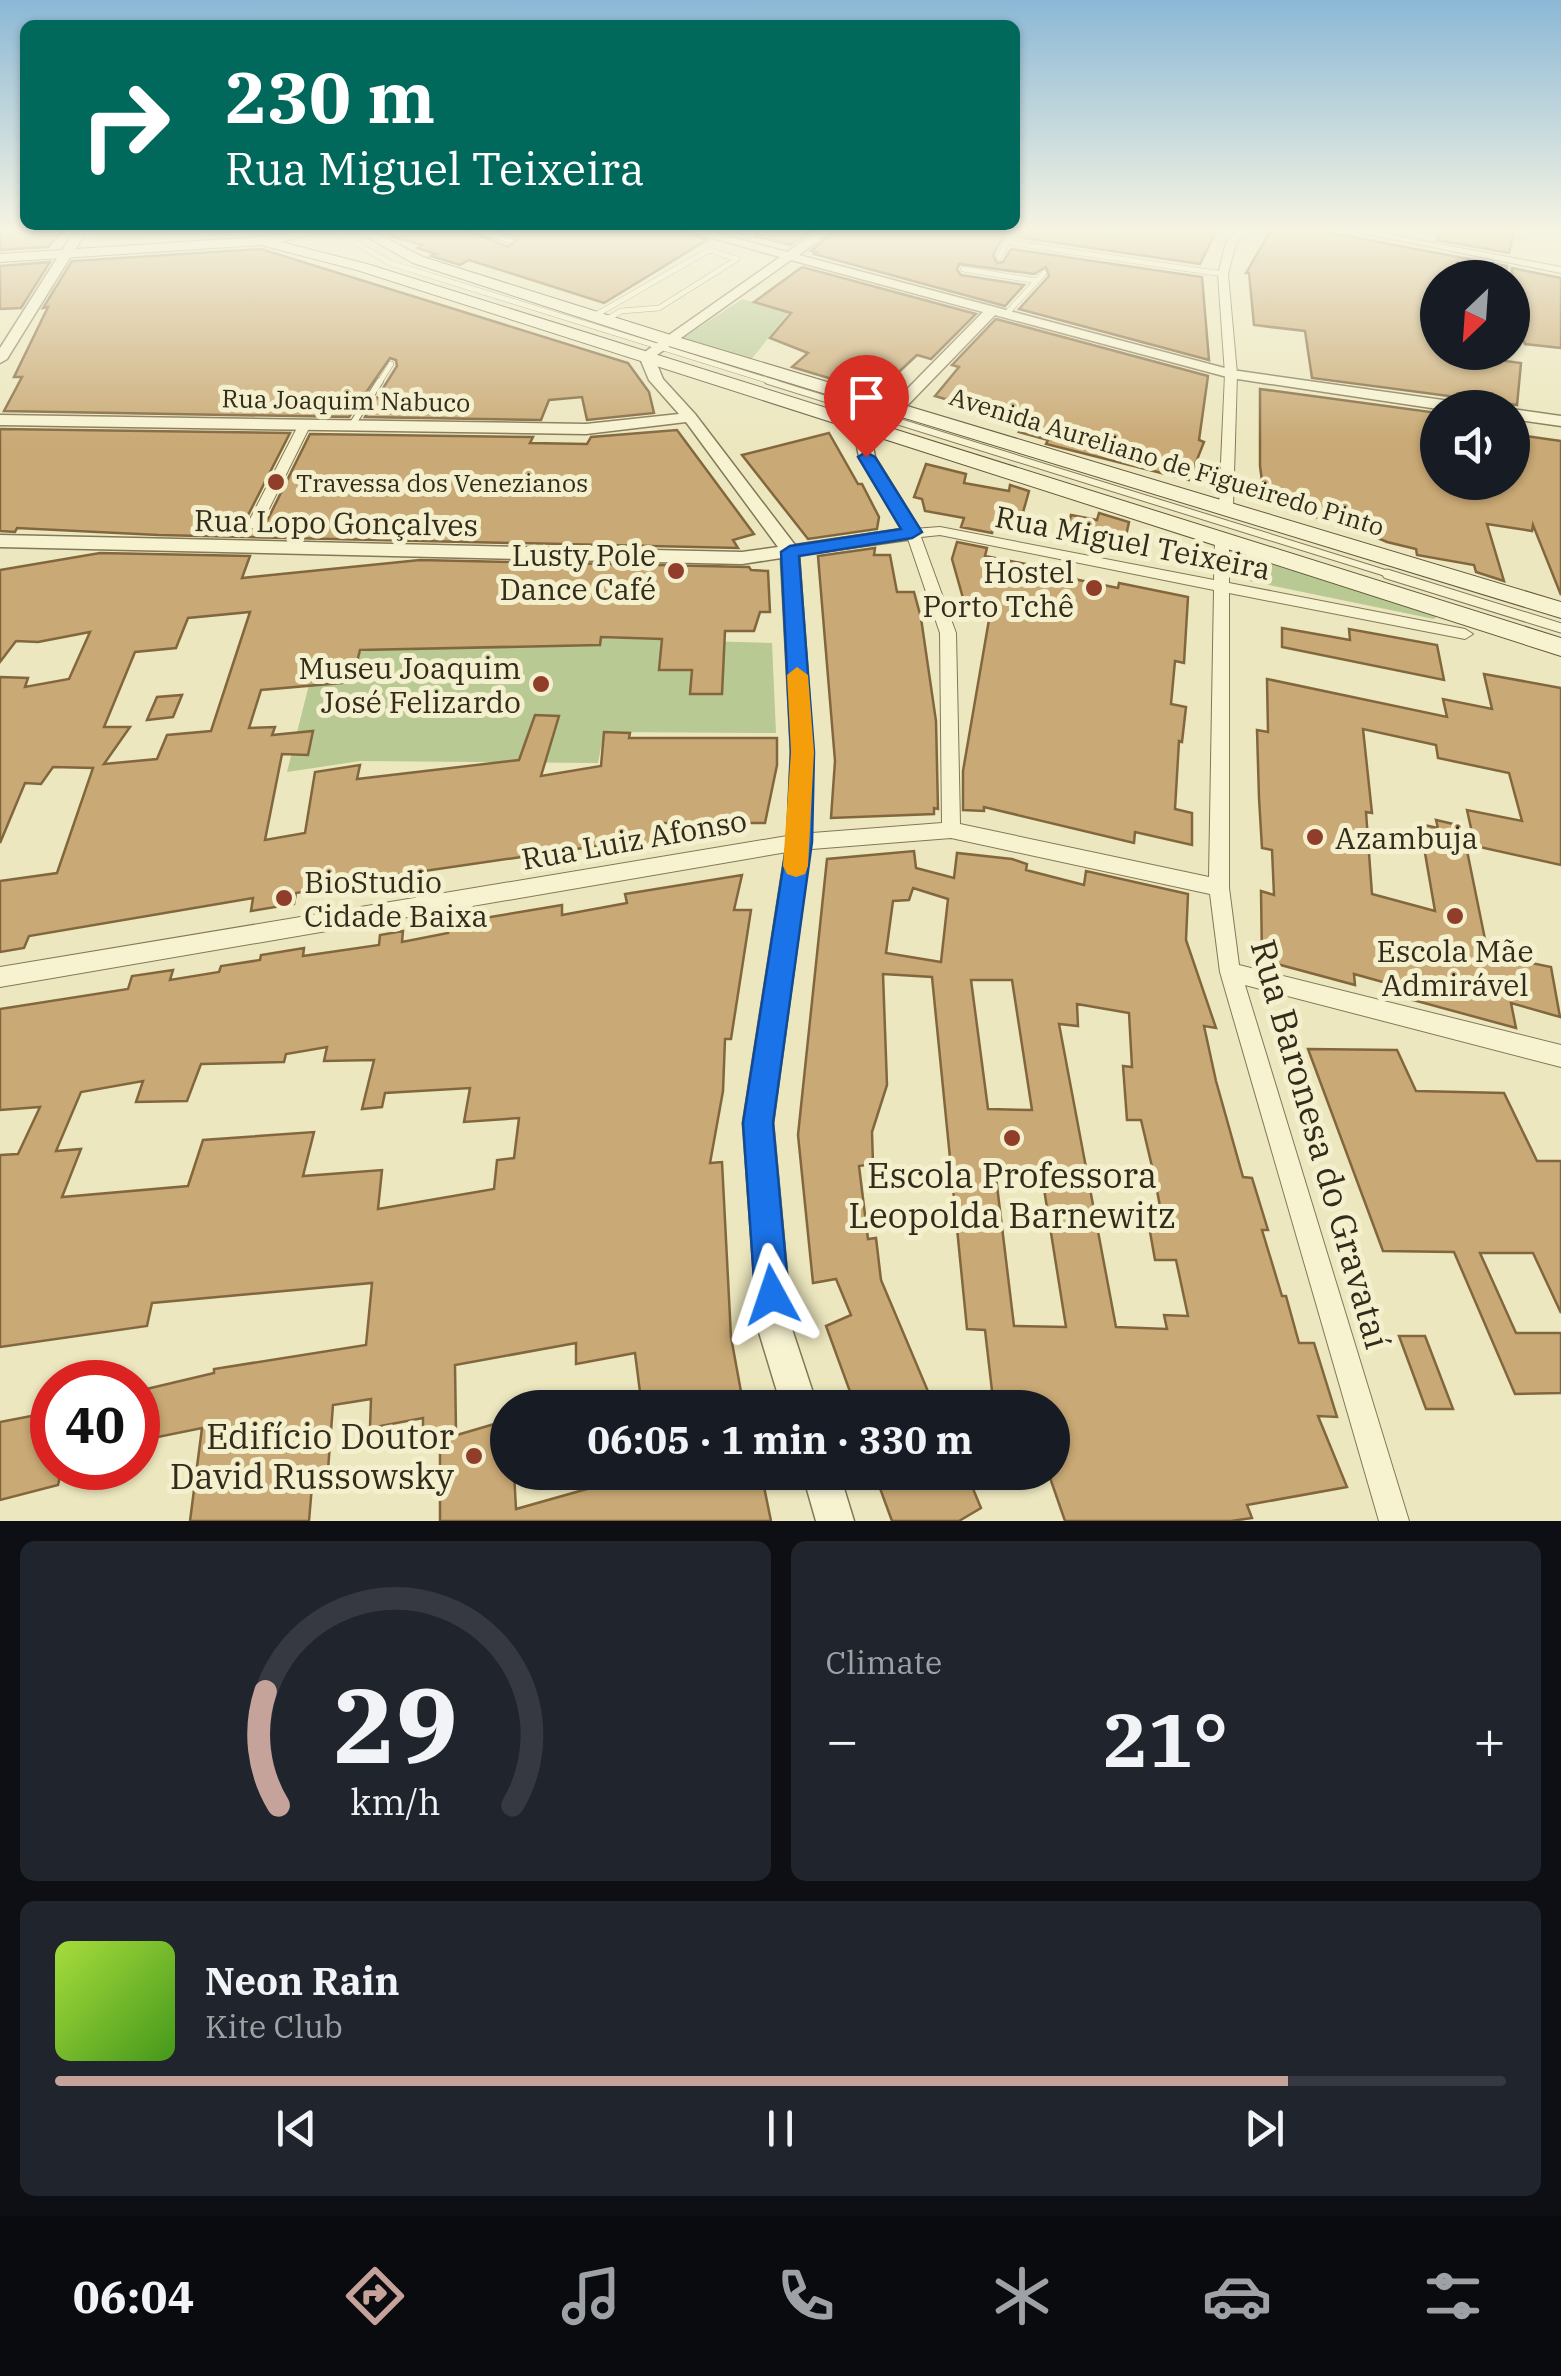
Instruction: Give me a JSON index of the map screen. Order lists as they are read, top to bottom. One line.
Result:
{"streets":{"main road":["Avenida Aureliano de Figueiredo Pinto"],"street":["Rua Joaquim Nabuco","Rua Lopo Gonçalves","Rua Miguel Teixeira","Rua Luiz Afonso","Rua Baronesa do Gravataí"]},"crossings":[["Avenida Aureliano de Figueiredo Pinto","Rua Baronesa do Gravataí"],["Rua Lopo Gonçalves","Rua Miguel Teixeira"],["Rua Miguel Teixeira","Rua Baronesa do Gravataí"],["Rua Luiz Afonso","Rua Baronesa do Gravataí"]],"places":["Travessa dos Venezianos","Lusty Pole Dance Café","Hostel Porto Tchê","Museu Joaquim José Felizardo","Azambuja","BioStudio Cidade Baixa","Escola Mãe Admirável","Escola Professora Leopolda Barnewitz","Edifício Doutor David Russowsky"],"north":"bottom left","page":{"turn":["230 m","Rua Miguel Teixeira"],"limit":"40","trip":"06:05 · 1 min · 330 m","tile":"Climate","heat":["−","21°","+"],"song":["Neon Rain","Kite Club"],"tabs":"06:04","gauge":["29","km/h"]}}
